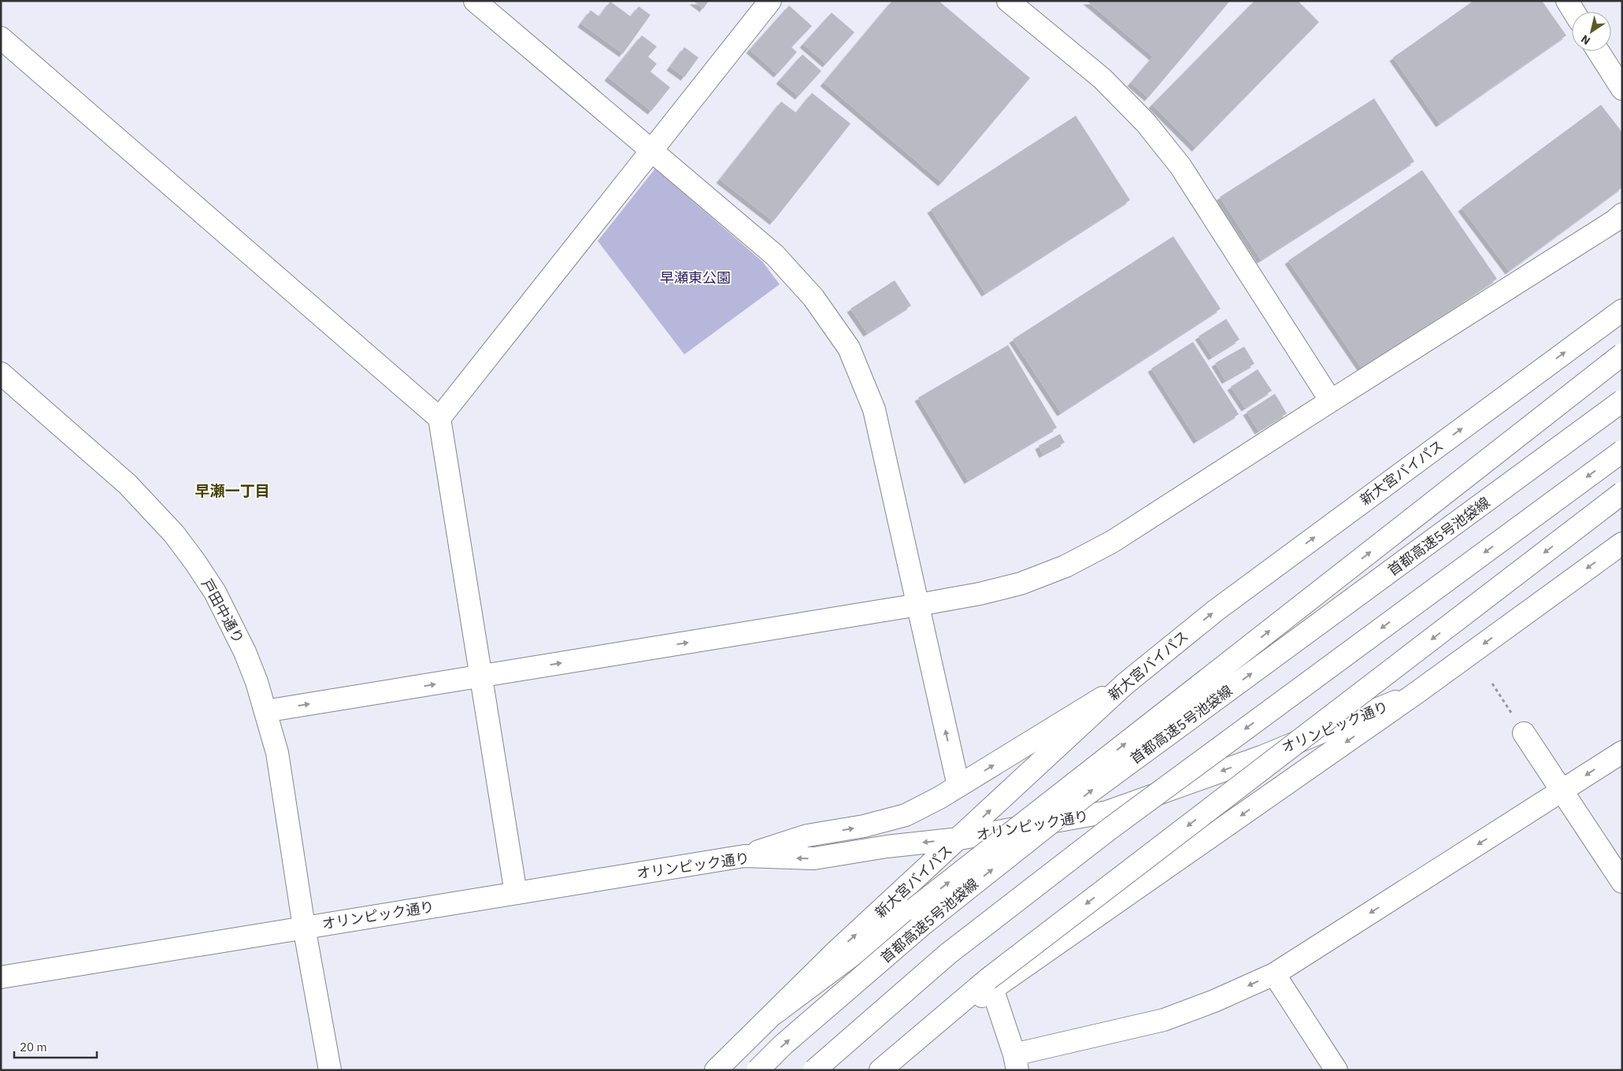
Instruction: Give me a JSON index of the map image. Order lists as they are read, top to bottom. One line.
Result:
{"streets":{"main road":["新大宮バイパス","首都高速5号池袋線","戸田中通り","オリンピック通り"]},"crossings":[["新大宮バイパス","オリンピック通り"],["戸田中通り","オリンピック通り"]],"districts":["早瀬一丁目"],"parks":["早瀬東公園"],"scale_bar":"20 m","north":"bottom left"}
